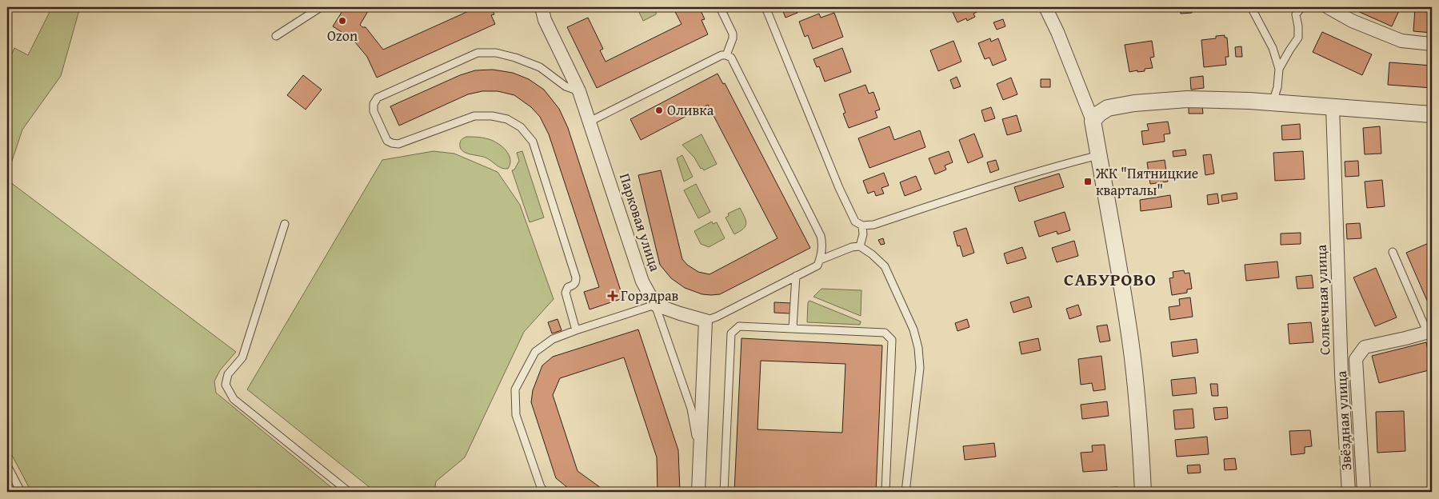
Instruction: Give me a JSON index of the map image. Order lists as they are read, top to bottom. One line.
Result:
{"streets":{"street":["Парковая улица","Солнечная улица","Звёздная улица"]},"districts":["САБУРОВО"],"places":{"other":["Ozon","Оливка"],"transit":["ЖК \"Пятницкие кварталы\""],"health":["Горздрав"]}}
